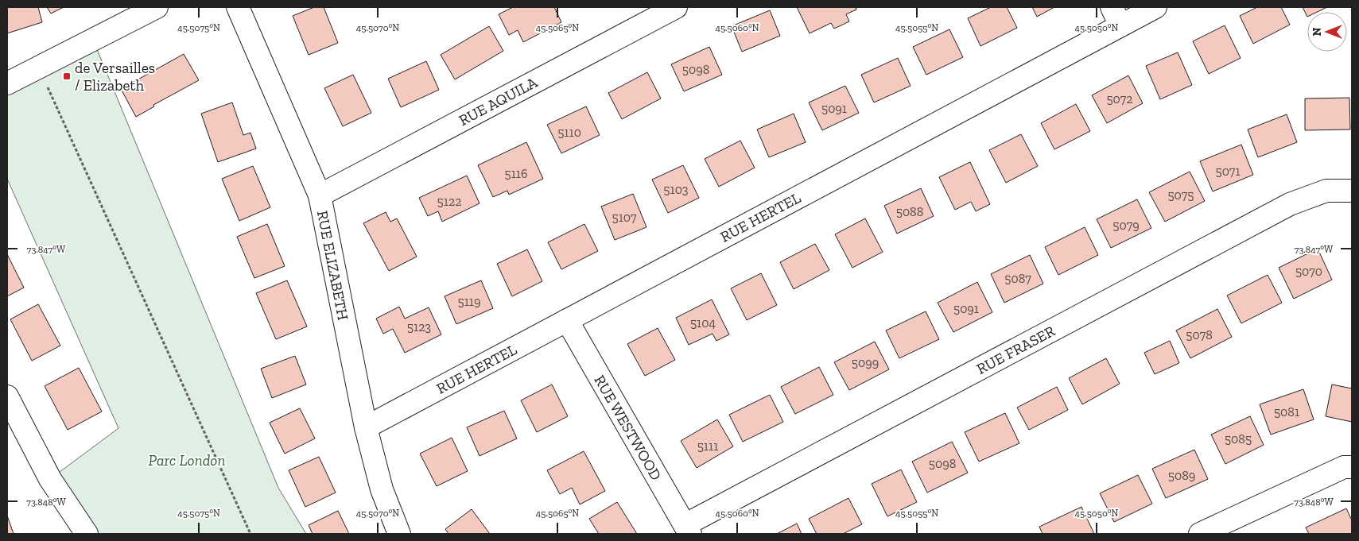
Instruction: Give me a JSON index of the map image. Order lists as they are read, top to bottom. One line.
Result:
{"streets":{"street":["RUE AQUILA","RUE HERTEL","RUE ELIZABETH","RUE FRASER","RUE WESTWOOD"]},"crossings":[["RUE AQUILA","RUE ELIZABETH"],["RUE HERTEL","RUE ELIZABETH"],["RUE HERTEL","RUE WESTWOOD"],["RUE FRASER","RUE WESTWOOD"]],"parks":["Parc London"],"places":{"transit":["de Versailles / Elizabeth"]},"house_numbers":["5098","5072","5091","5110","5071","5116","5103","5075","5122","5088","5107","5079","5070","5087","5119","5091","5104","5123","5078","5099","5081","5085","5111","5098","5089"],"north":"left","coordinates":["45.5075°N","45.5070°N","45.5065°N","45.5060°N","45.5055°N","45.5050°N","73.847°W","73.848°W"]}
